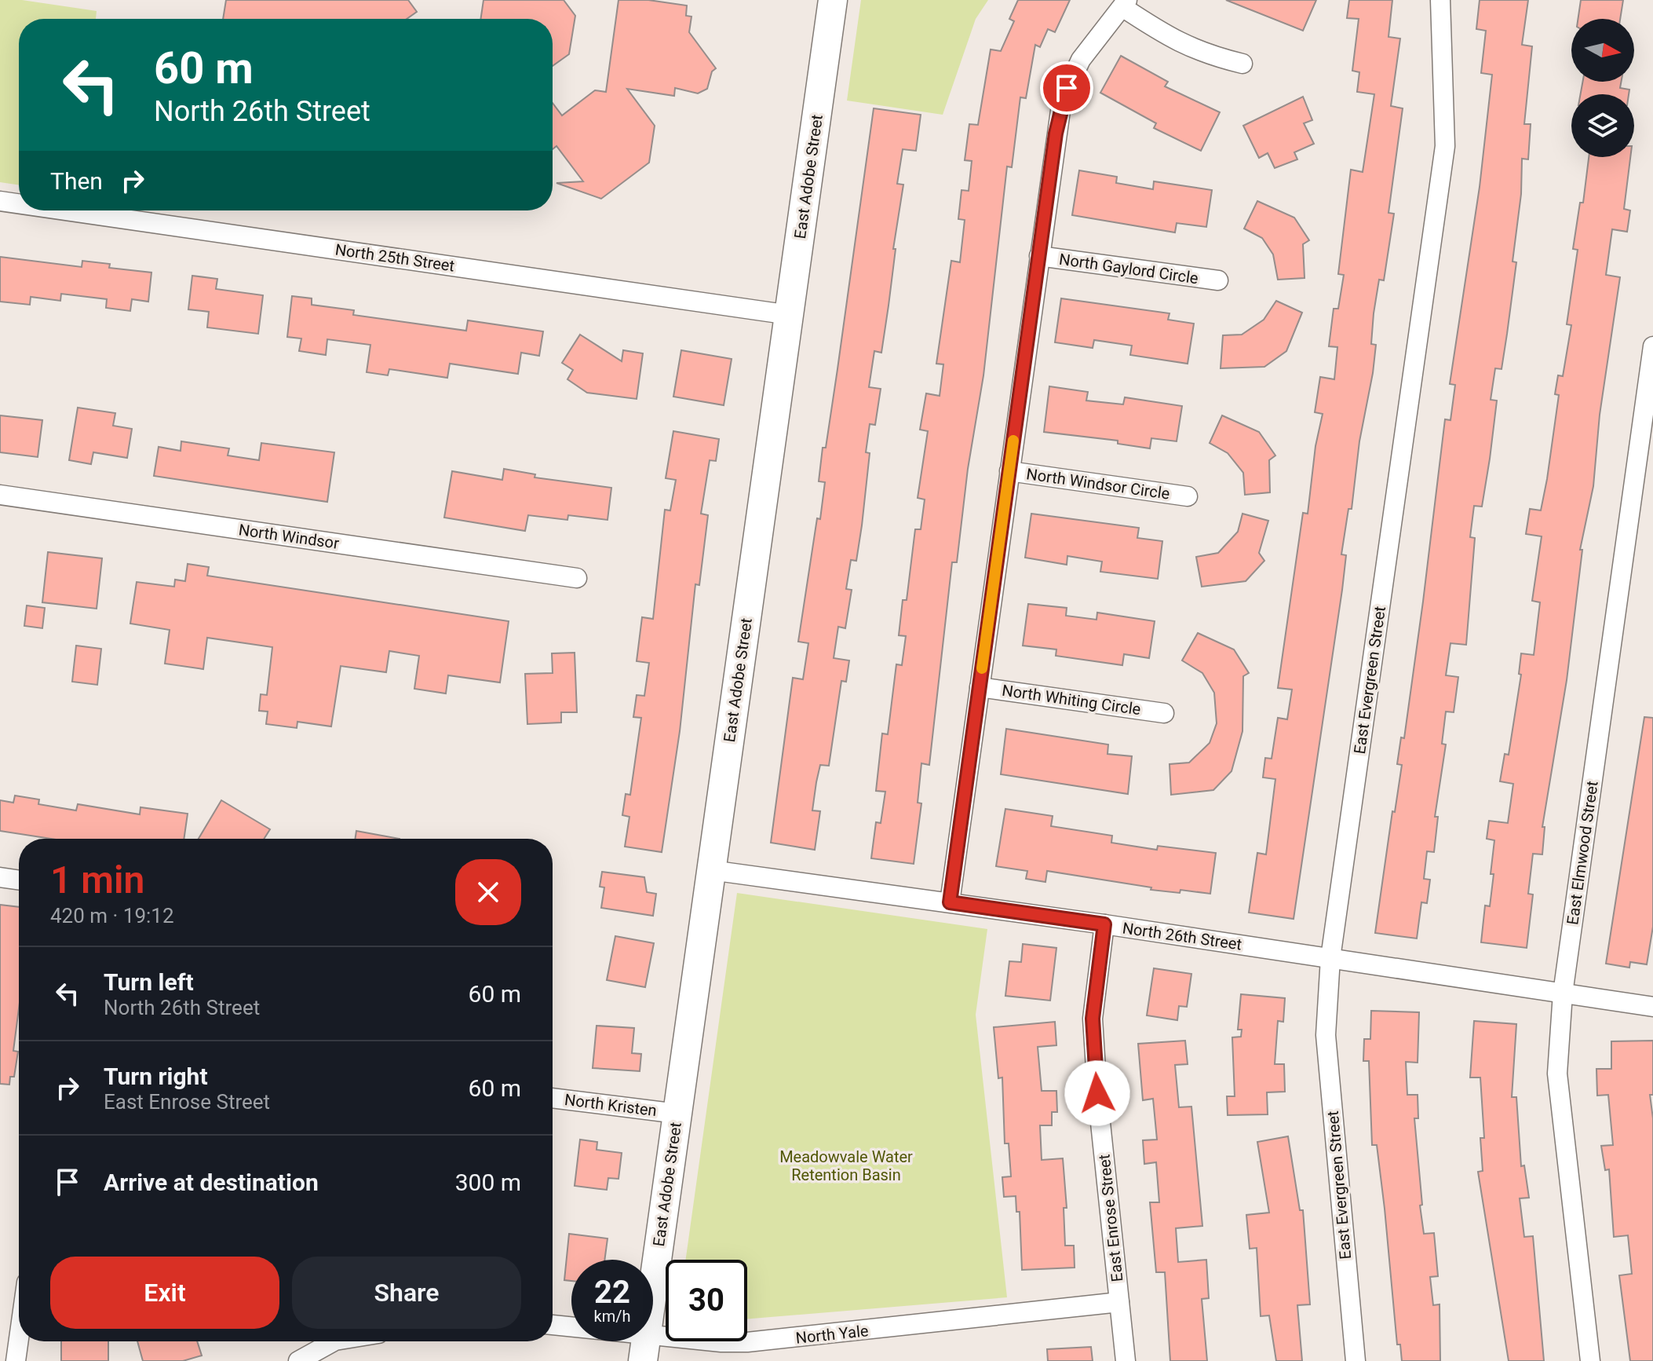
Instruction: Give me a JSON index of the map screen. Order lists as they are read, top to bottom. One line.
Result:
{"streets":{"street":["East Adobe Street","North 25th Street","North Gaylord Circle","North Windsor Circle","North Windsor","East Evergreen Street","North Whiting Circle","East Elmwood Street","North 26th Street","North Kristen","East Enrose Street","North Yale"]},"crossings":[["East Adobe Street","North 25th Street"],["East Adobe Street","North 26th Street"],["East Adobe Street","North Kristen"],["East Adobe Street","North Yale"],["East Evergreen Street","North 26th Street"],["East Elmwood Street","North 26th Street"],["North 26th Street","East Enrose Street"],["East Enrose Street","North Yale"]],"parks":["Meadowvale Water Retention Basin"],"north":"right","page":{"turn":["60 m","North 26th Street"],"then":"Then","heading":["1 min","420 m · 19:12"],"list":[{"name":"Turn left","note":"North 26th Street","value":"60 m"},{"name":"Turn right","note":"East Enrose Street","value":"60 m"},{"name":"Arrive at destination","value":"300 m"}],"buttons":["Exit","Share"],"speed":"22 km/h","limit":"30"}}
